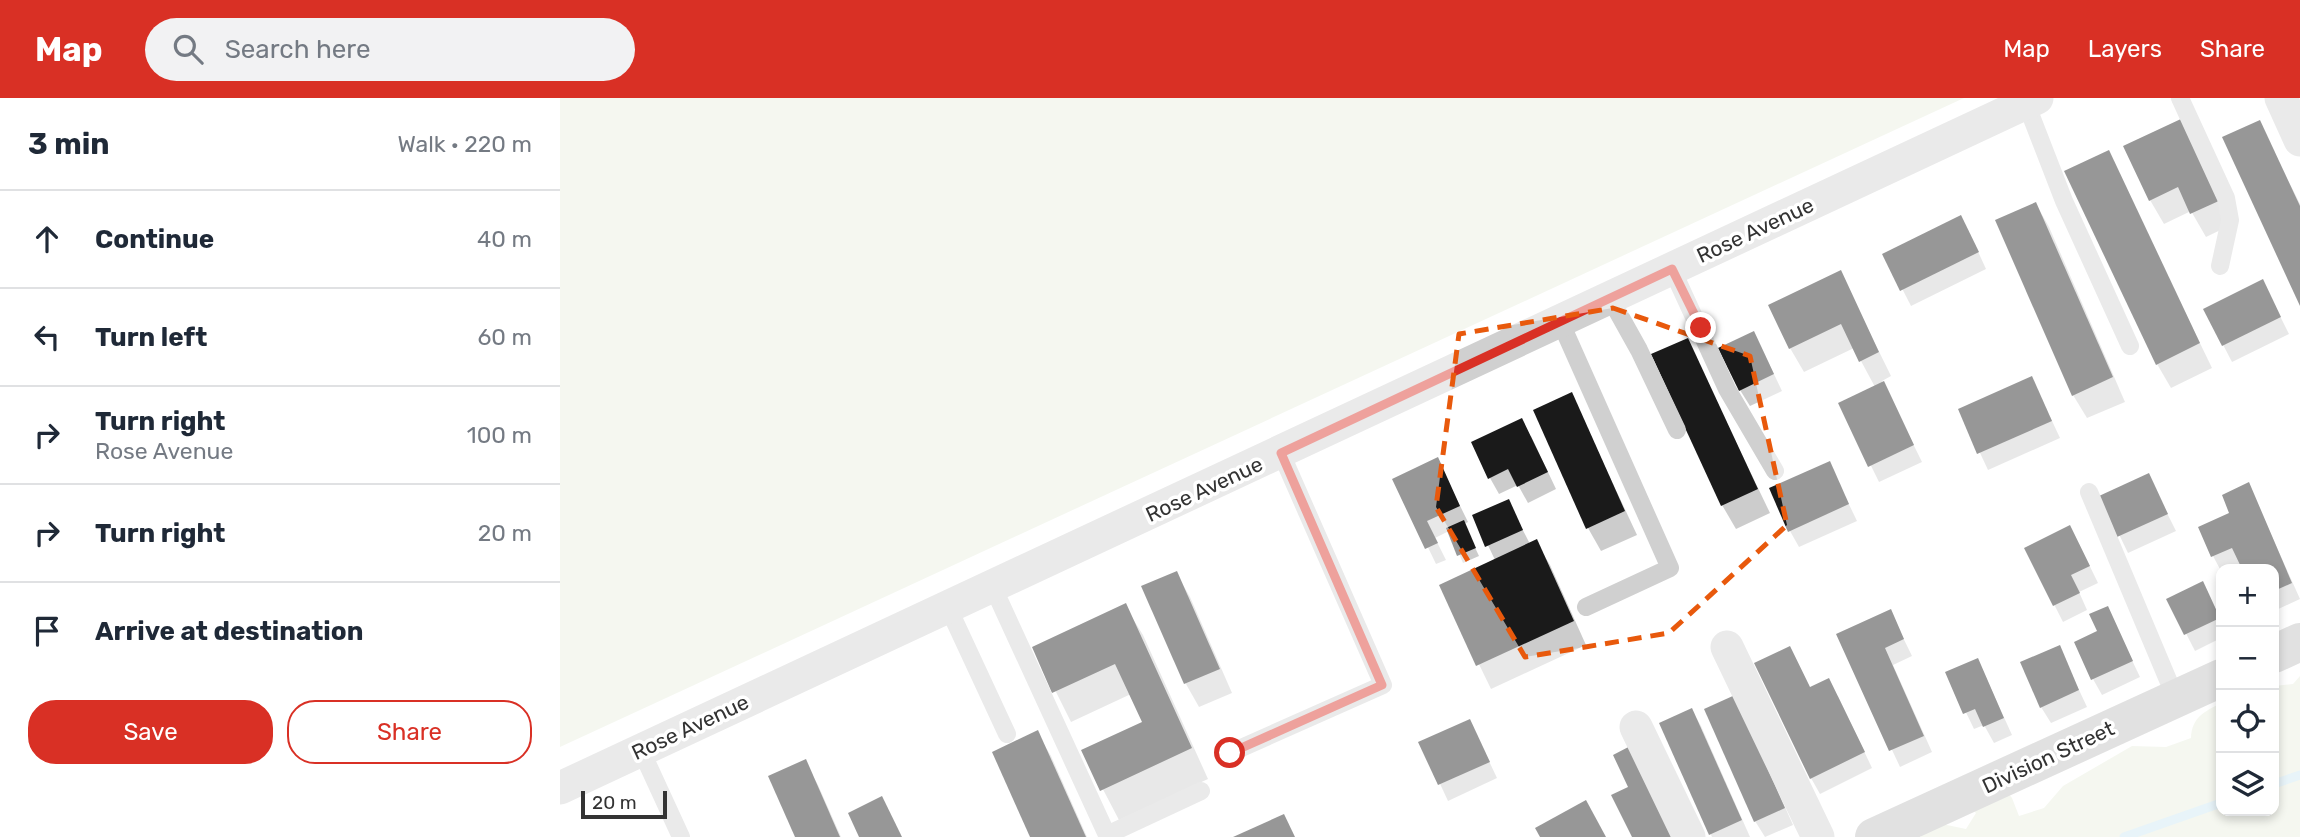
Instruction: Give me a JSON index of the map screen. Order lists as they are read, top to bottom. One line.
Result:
{"streets":{"street":["Rose Avenue","Division Street"]},"scale_bar":"20 m","page":{"header":"Map","search":"Search here","nav":["Map","Layers","Share"],"heading":["3 min","Walk · 220 m"],"list":[["Continue","40 m"],["Turn left","60 m"],["Turn right","Rose Avenue","100 m"],["Turn right","20 m"],"Arrive at destination"],"map_buttons":["+","−"],"buttons":["Save","Share"],"scale":"20 m"}}
